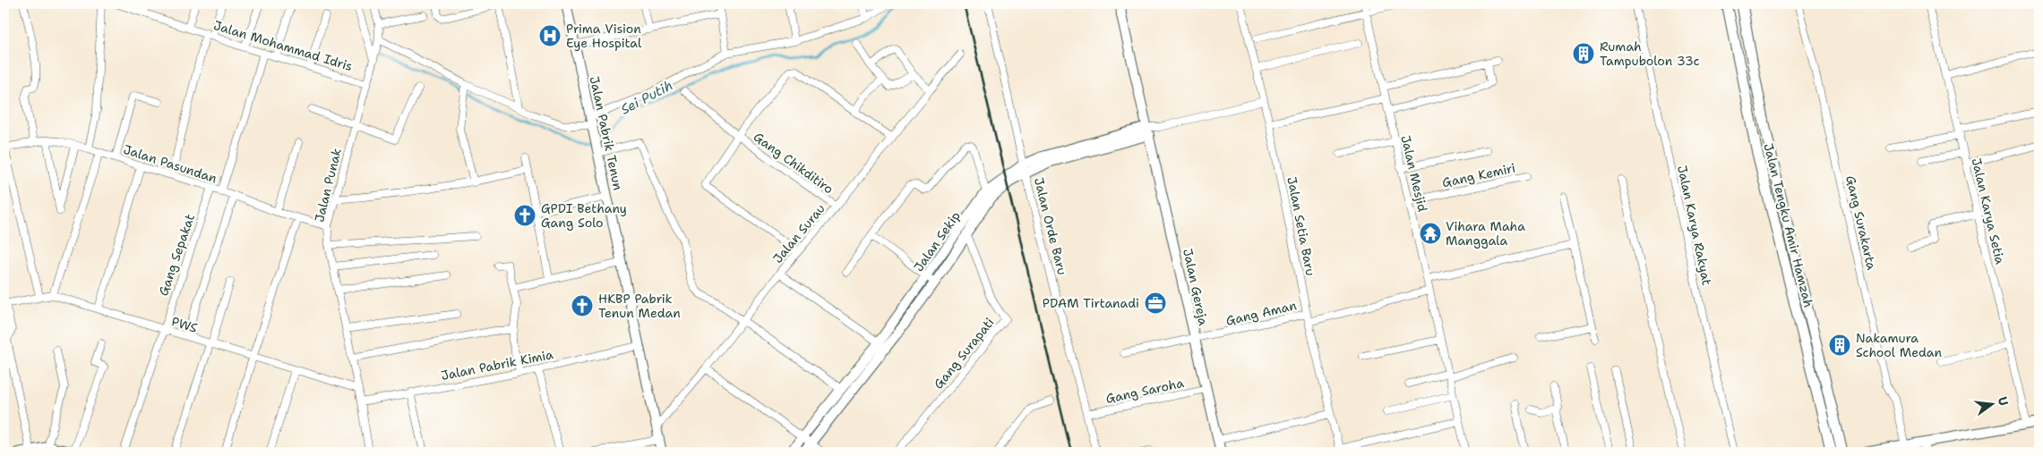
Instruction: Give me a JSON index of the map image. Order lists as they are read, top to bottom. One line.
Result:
{"streets":{"main road":["Jalan Tengku Amir Hamzah"],"street":["Jalan Mohammad Idris","Jalan Pabrik Tenun","Gang Chikditiro","Jalan Pasundan","Jalan Mesjid","Gang Kemiri","Jalan Punak","Jalan Karya Setia","Gang Surakarta","Jalan Karya Rakyat","Jalan Orde Baru","Jalan Setia Baru","Jalan Surau","Jalan Sekip","Gang Sepakat","Jalan Gereja","Gang Aman","PWS","Gang Surapati","Jalan Pabrik Kimia","Gang Saroha"]},"crossings":[["Jalan Mohammad Idris","Jalan Punak"],["Jalan Pabrik Tenun","Jalan Surau"],["Jalan Pabrik Tenun","Jalan Pabrik Kimia"],["Gang Chikditiro","Jalan Surau"],["Jalan Pasundan","Jalan Punak"],["Jalan Pasundan","Gang Sepakat"],["Jalan Mesjid","Gang Kemiri"],["Jalan Punak","PWS"],["Jalan Punak","Jalan Pabrik Kimia"],["Jalan Orde Baru","Jalan Sekip"],["Jalan Orde Baru","Gang Saroha"],["Jalan Setia Baru","Jalan Sekip"],["Jalan Setia Baru","Gang Aman"],["Jalan Sekip","Jalan Gereja"],["Jalan Sekip","Gang Surapati"],["Gang Sepakat","PWS"],["Jalan Gereja","Gang Aman"],["Jalan Gereja","Gang Saroha"]],"water":["Sei Putih"],"places":{"hospital":["Prima Vision Eye Hospital"],"building":["Rumah Tampubolon 33c","Nakamura School Medan"],"church":["GPDI Bethany Gang Solo","HKBP Pabrik Tenun Medan"],"temple":["Vihara Maha Manggala"],"office":["PDAM Tirtanadi"]},"north":"right"}
